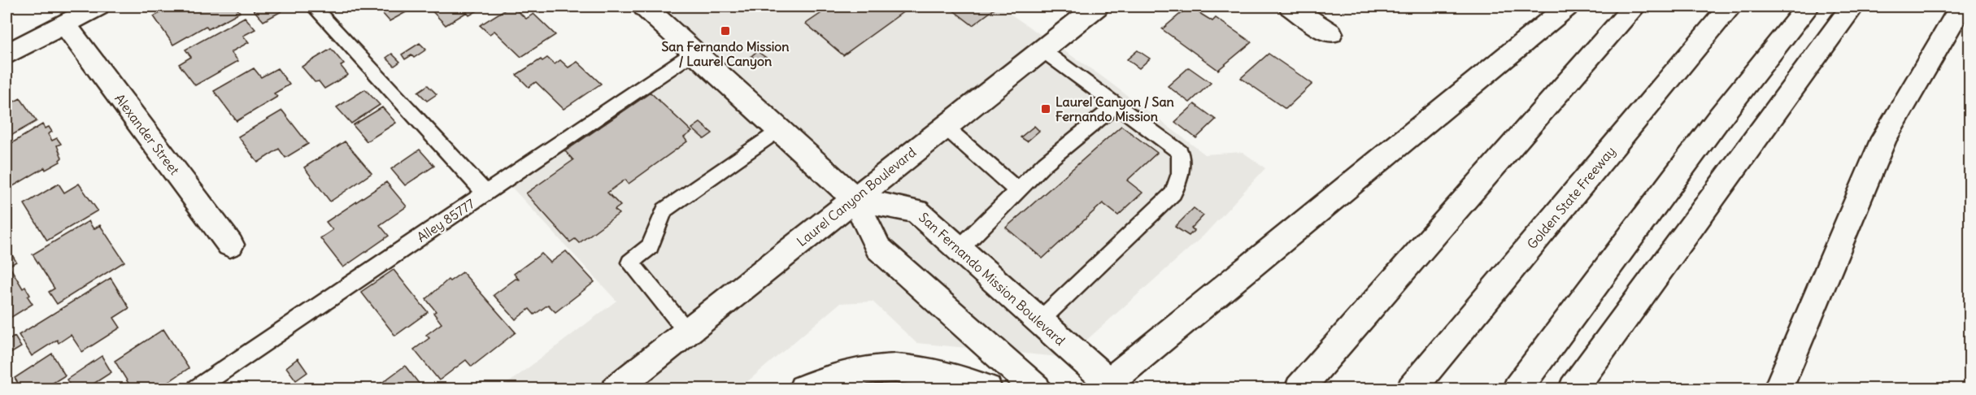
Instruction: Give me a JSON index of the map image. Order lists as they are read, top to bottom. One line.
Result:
{"streets":{"main road":["Alexander Street","Laurel Canyon Boulevard","Golden State Freeway","San Fernando Mission Boulevard"],"lane":["Alley 85777"]},"crossings":[["Laurel Canyon Boulevard","San Fernando Mission Boulevard"]],"places":{"transit":["San Fernando Mission / Laurel Canyon","Laurel Canyon / San Fernando Mission"]}}
